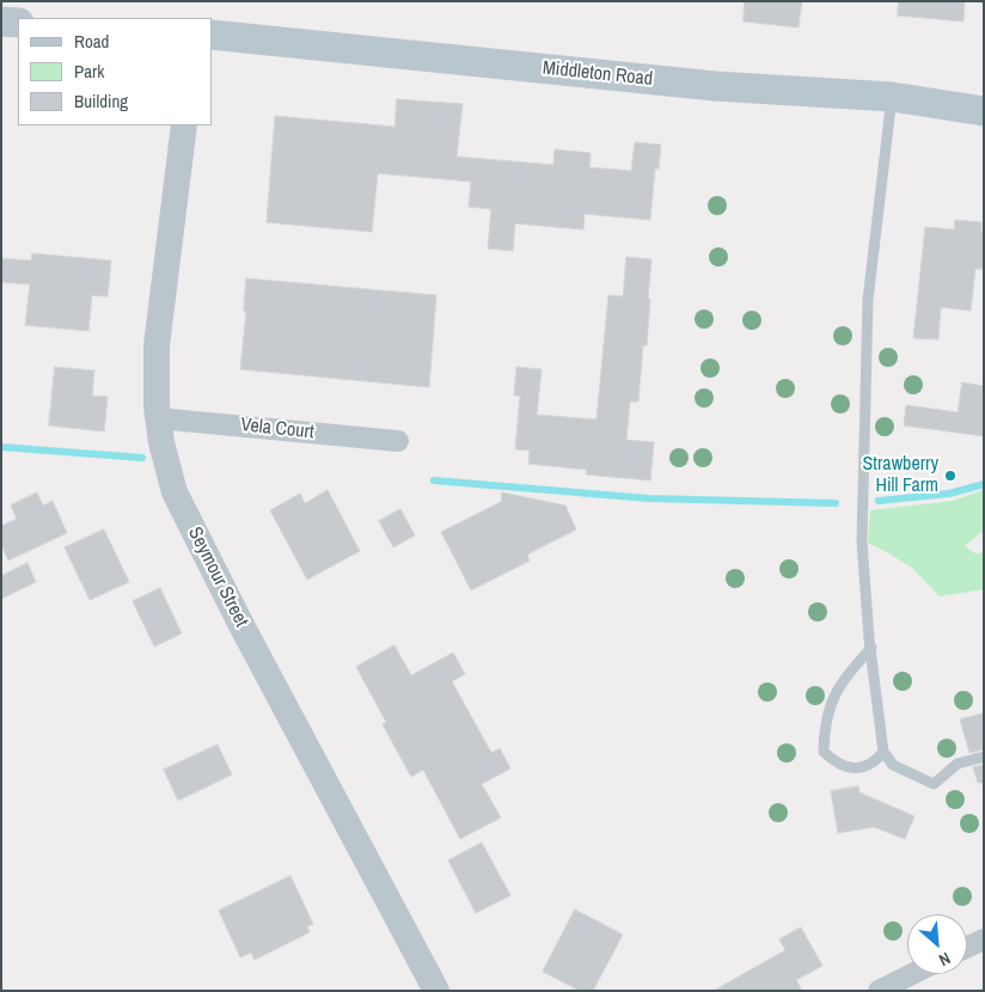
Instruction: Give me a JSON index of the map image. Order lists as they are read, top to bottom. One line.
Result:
{"streets":{"main road":["Middleton Road"],"street":["Vela Court","Seymour Street"]},"crossings":[["Vela Court","Seymour Street"]],"places":["Strawberry Hill Farm"],"legend":["Road","Park","Building"],"north":"bottom right"}
